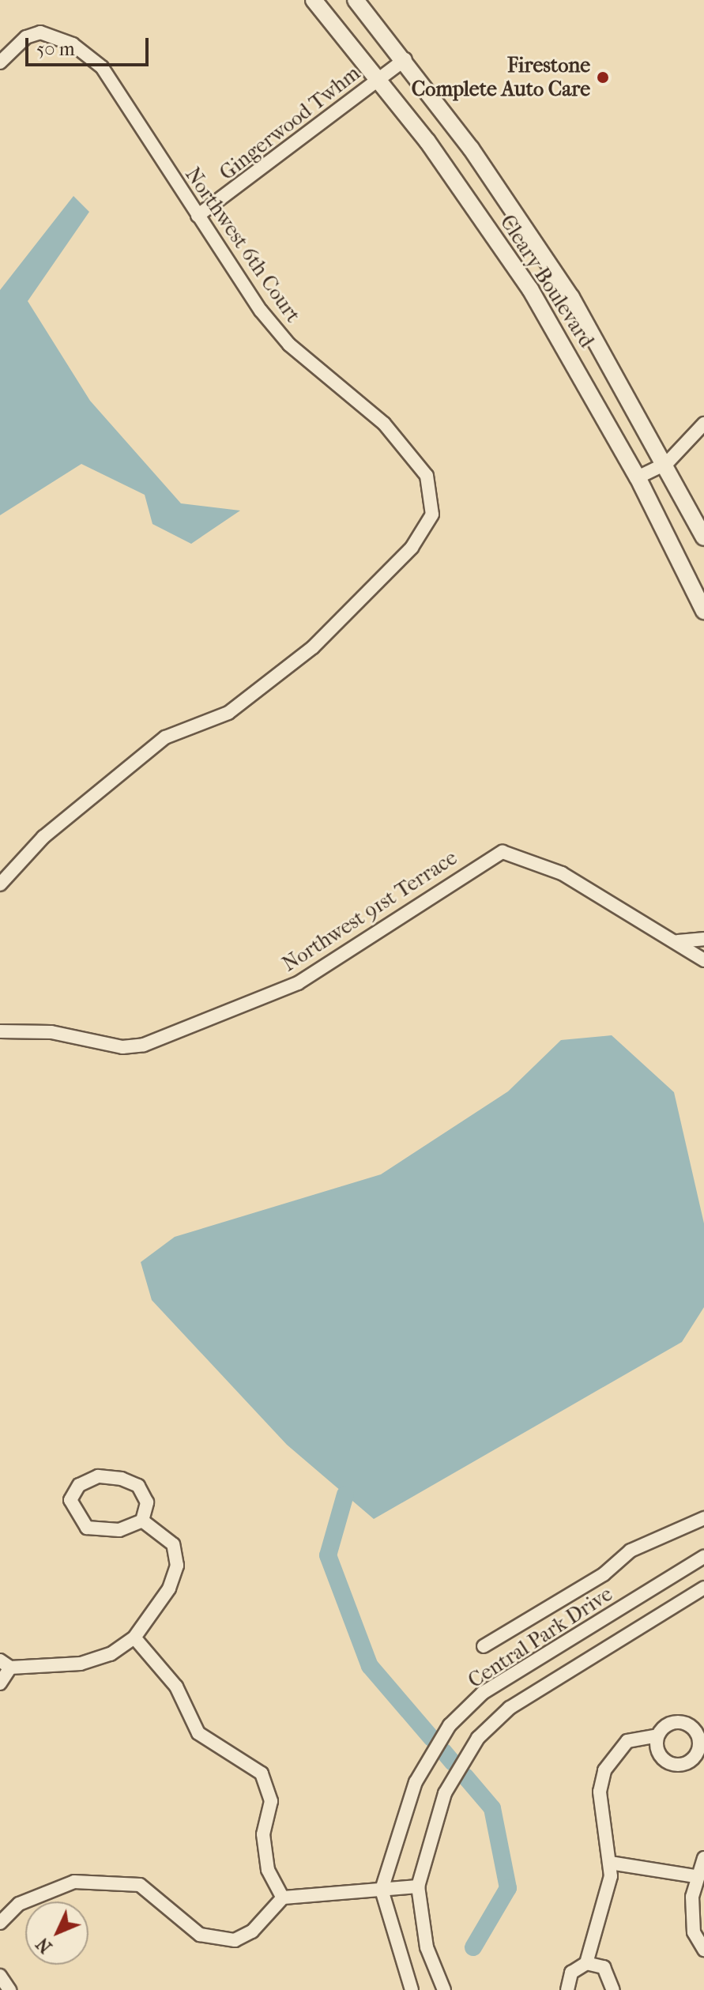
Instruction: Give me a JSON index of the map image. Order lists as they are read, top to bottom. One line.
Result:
{"streets":{"street":["Gingerwood Twhm","Northwest 6th Court","Cleary Boulevard","Northwest 91st Terrace","Central Park Drive"]},"crossings":[["Gingerwood Twhm","Northwest 6th Court"],["Gingerwood Twhm","Cleary Boulevard"]],"places":["Firestone Complete Auto Care"],"scale_bar":"50 m","north":"bottom left"}
